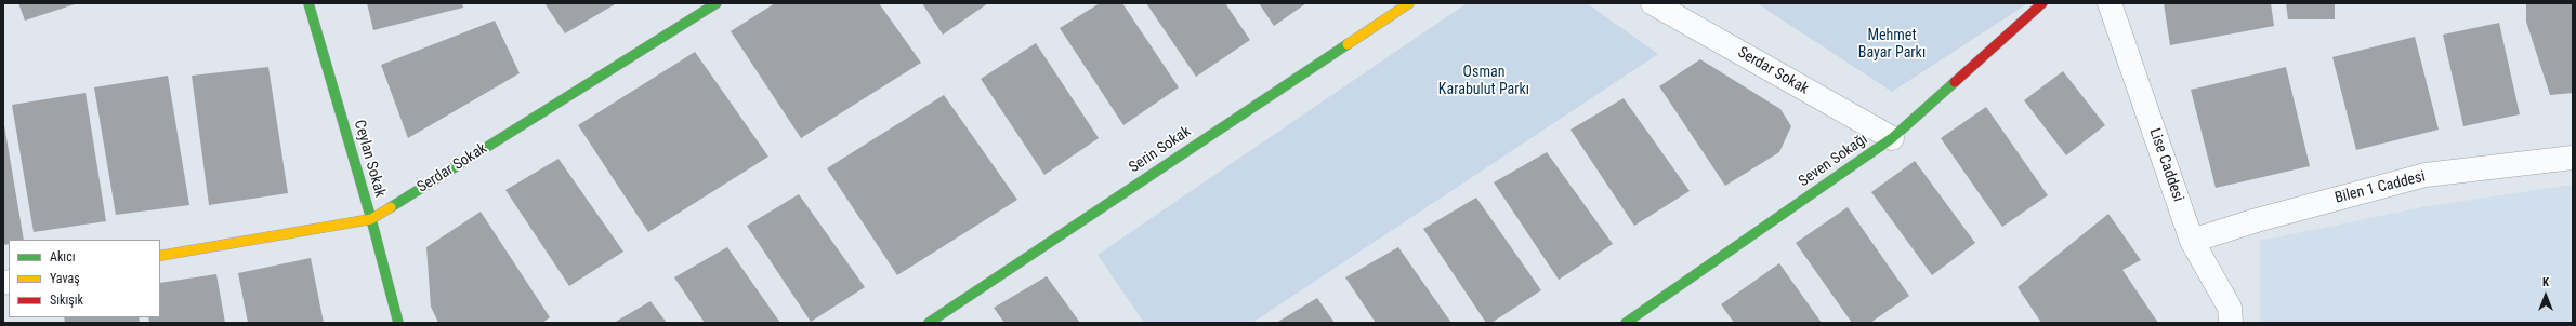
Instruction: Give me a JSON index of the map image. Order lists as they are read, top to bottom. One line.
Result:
{"streets":{"street":["Serdar Sokak","Serin Sokak","Ceylan Sokak","Seven Sokağı","Lise Caddesi","Bilen 1 Caddesi"]},"crossings":[["Serdar Sokak","Ceylan Sokak"],["Serdar Sokak","Seven Sokağı"],["Lise Caddesi","Bilen 1 Caddesi"]],"parks":["Mehmet Bayar Parkı","Osman Karabulut Parkı"],"legend":["Akıcı","Yavaş","Sıkışık"],"north":"top"}
